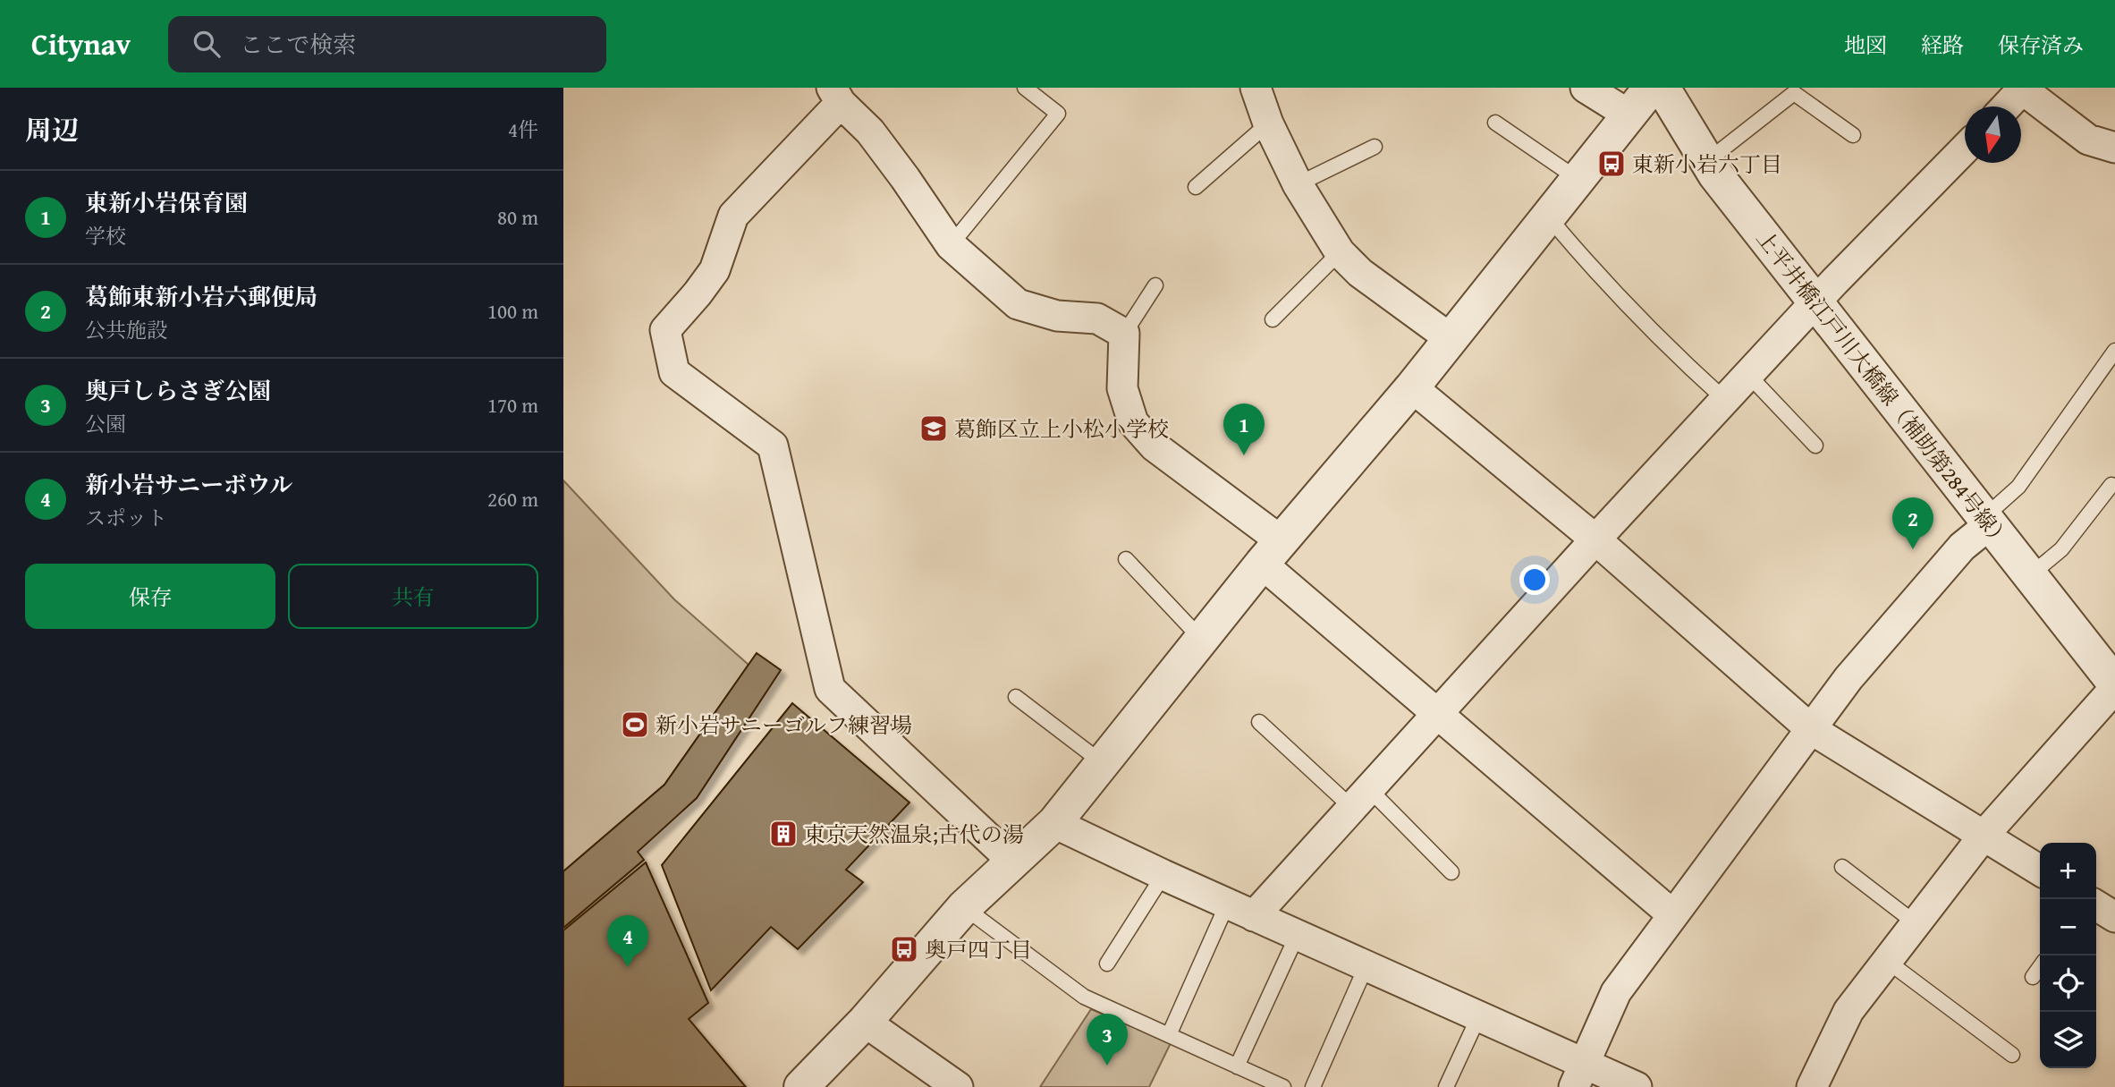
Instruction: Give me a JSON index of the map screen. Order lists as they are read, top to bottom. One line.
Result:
{"streets":{"street":["上平井橋江戸川大橋線（補助第284号線）"]},"places":{"bus stop":["東新小岩六丁目","奥戸四丁目"],"school or university":["葛飾区立上小松小学校"],"sports":["新小岩サニーゴルフ練習場"],"building":["東京天然温泉;古代の湯"]},"north":"bottom","page":{"header":"Citynav","search":"ここで検索","nav":["地図","経路","保存済み"],"heading":["周辺","4件"],"list":[{"mark":"1","name":"東新小岩保育園","note":"学校","value":"80 m"},{"mark":"2","name":"葛飾東新小岩六郵便局","note":"公共施設","value":"100 m"},{"mark":"3","name":"奥戸しらさぎ公園","note":"公園","value":"170 m"},{"mark":"4","name":"新小岩サニーボウル","note":"スポット","value":"260 m"}],"pins":["1","2","4","3"],"buttons":["保存","共有"],"map_buttons":["+","−"]}}
